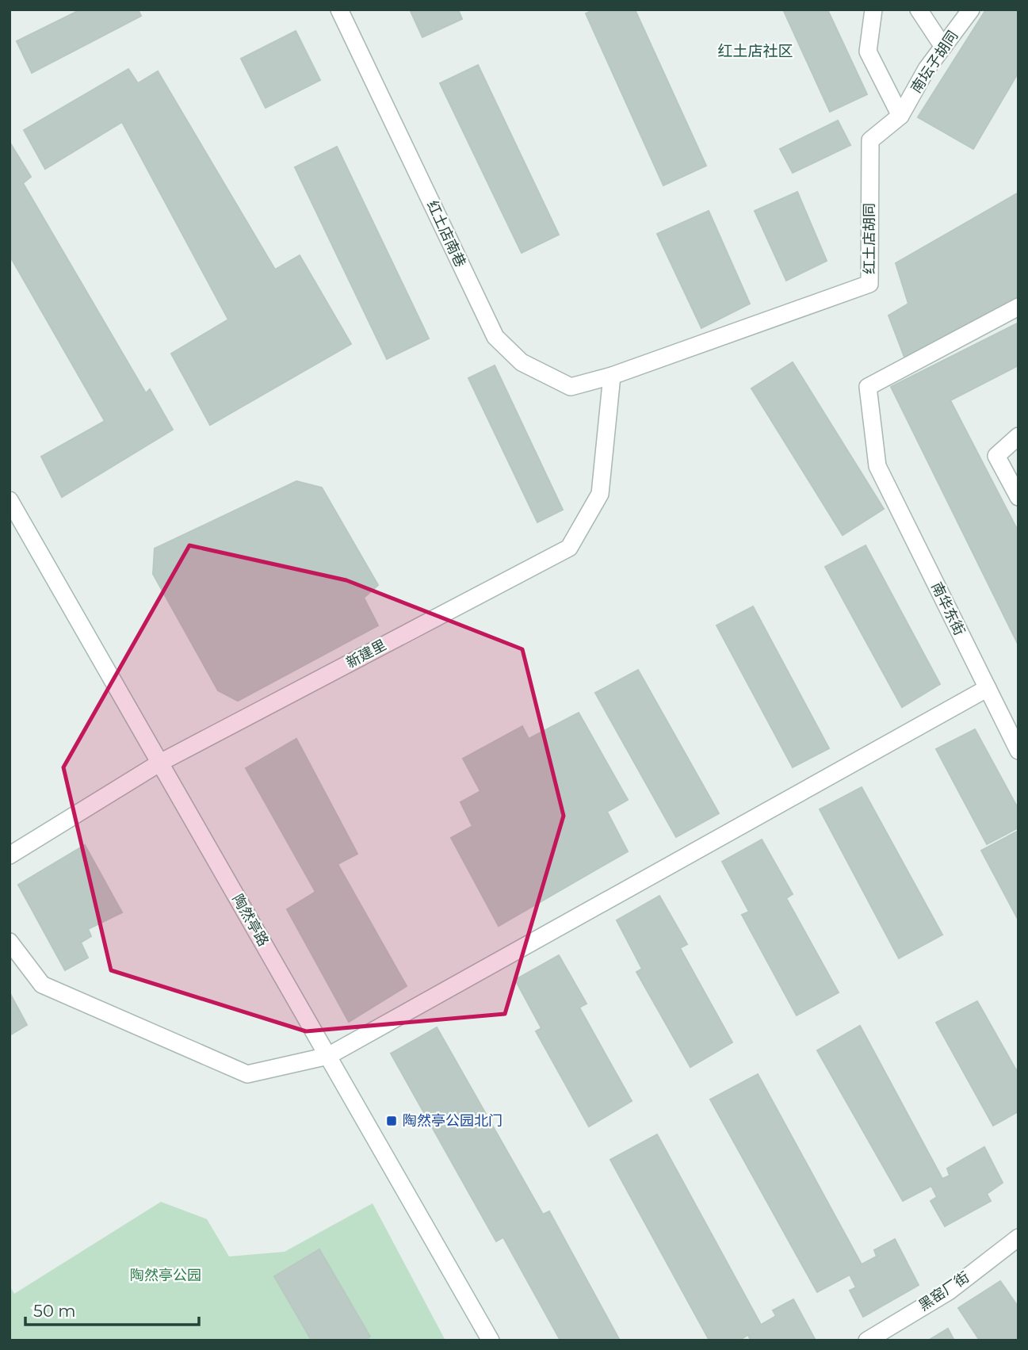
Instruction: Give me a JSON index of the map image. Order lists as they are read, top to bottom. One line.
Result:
{"streets":{"street":["南坛子胡同","红土店南巷","红土店胡同","南华东街","新建里","陶然亭路","黑窑厂街"]},"crossings":[["南坛子胡同","红土店胡同"],["红土店南巷","红土店胡同"],["红土店南巷","新建里"],["红土店胡同","新建里"],["新建里","陶然亭路"]],"districts":["红土店社区"],"parks":["陶然亭公园"],"places":{"transit":["陶然亭公园北门"]},"scale_bar":"50 m"}
